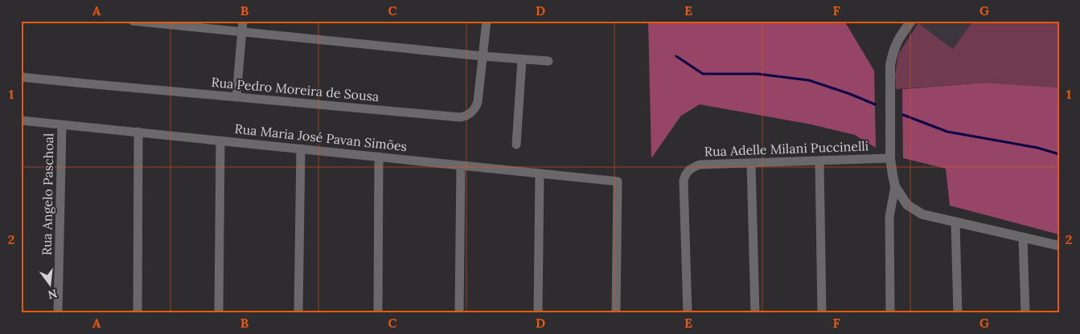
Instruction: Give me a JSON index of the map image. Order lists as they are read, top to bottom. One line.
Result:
{"streets":{"street":["Rua Pedro Moreira de Sousa","Rua Maria José Pavan Simões","Rua Adelle Milani Puccinelli","Rua Angelo Paschoal"]},"crossings":[["Rua Maria José Pavan Simões","Rua Angelo Paschoal"]],"north":"bottom","grid":{"columns":["A","B","C","D","E","F","G"],"rows":["1","2"]}}
